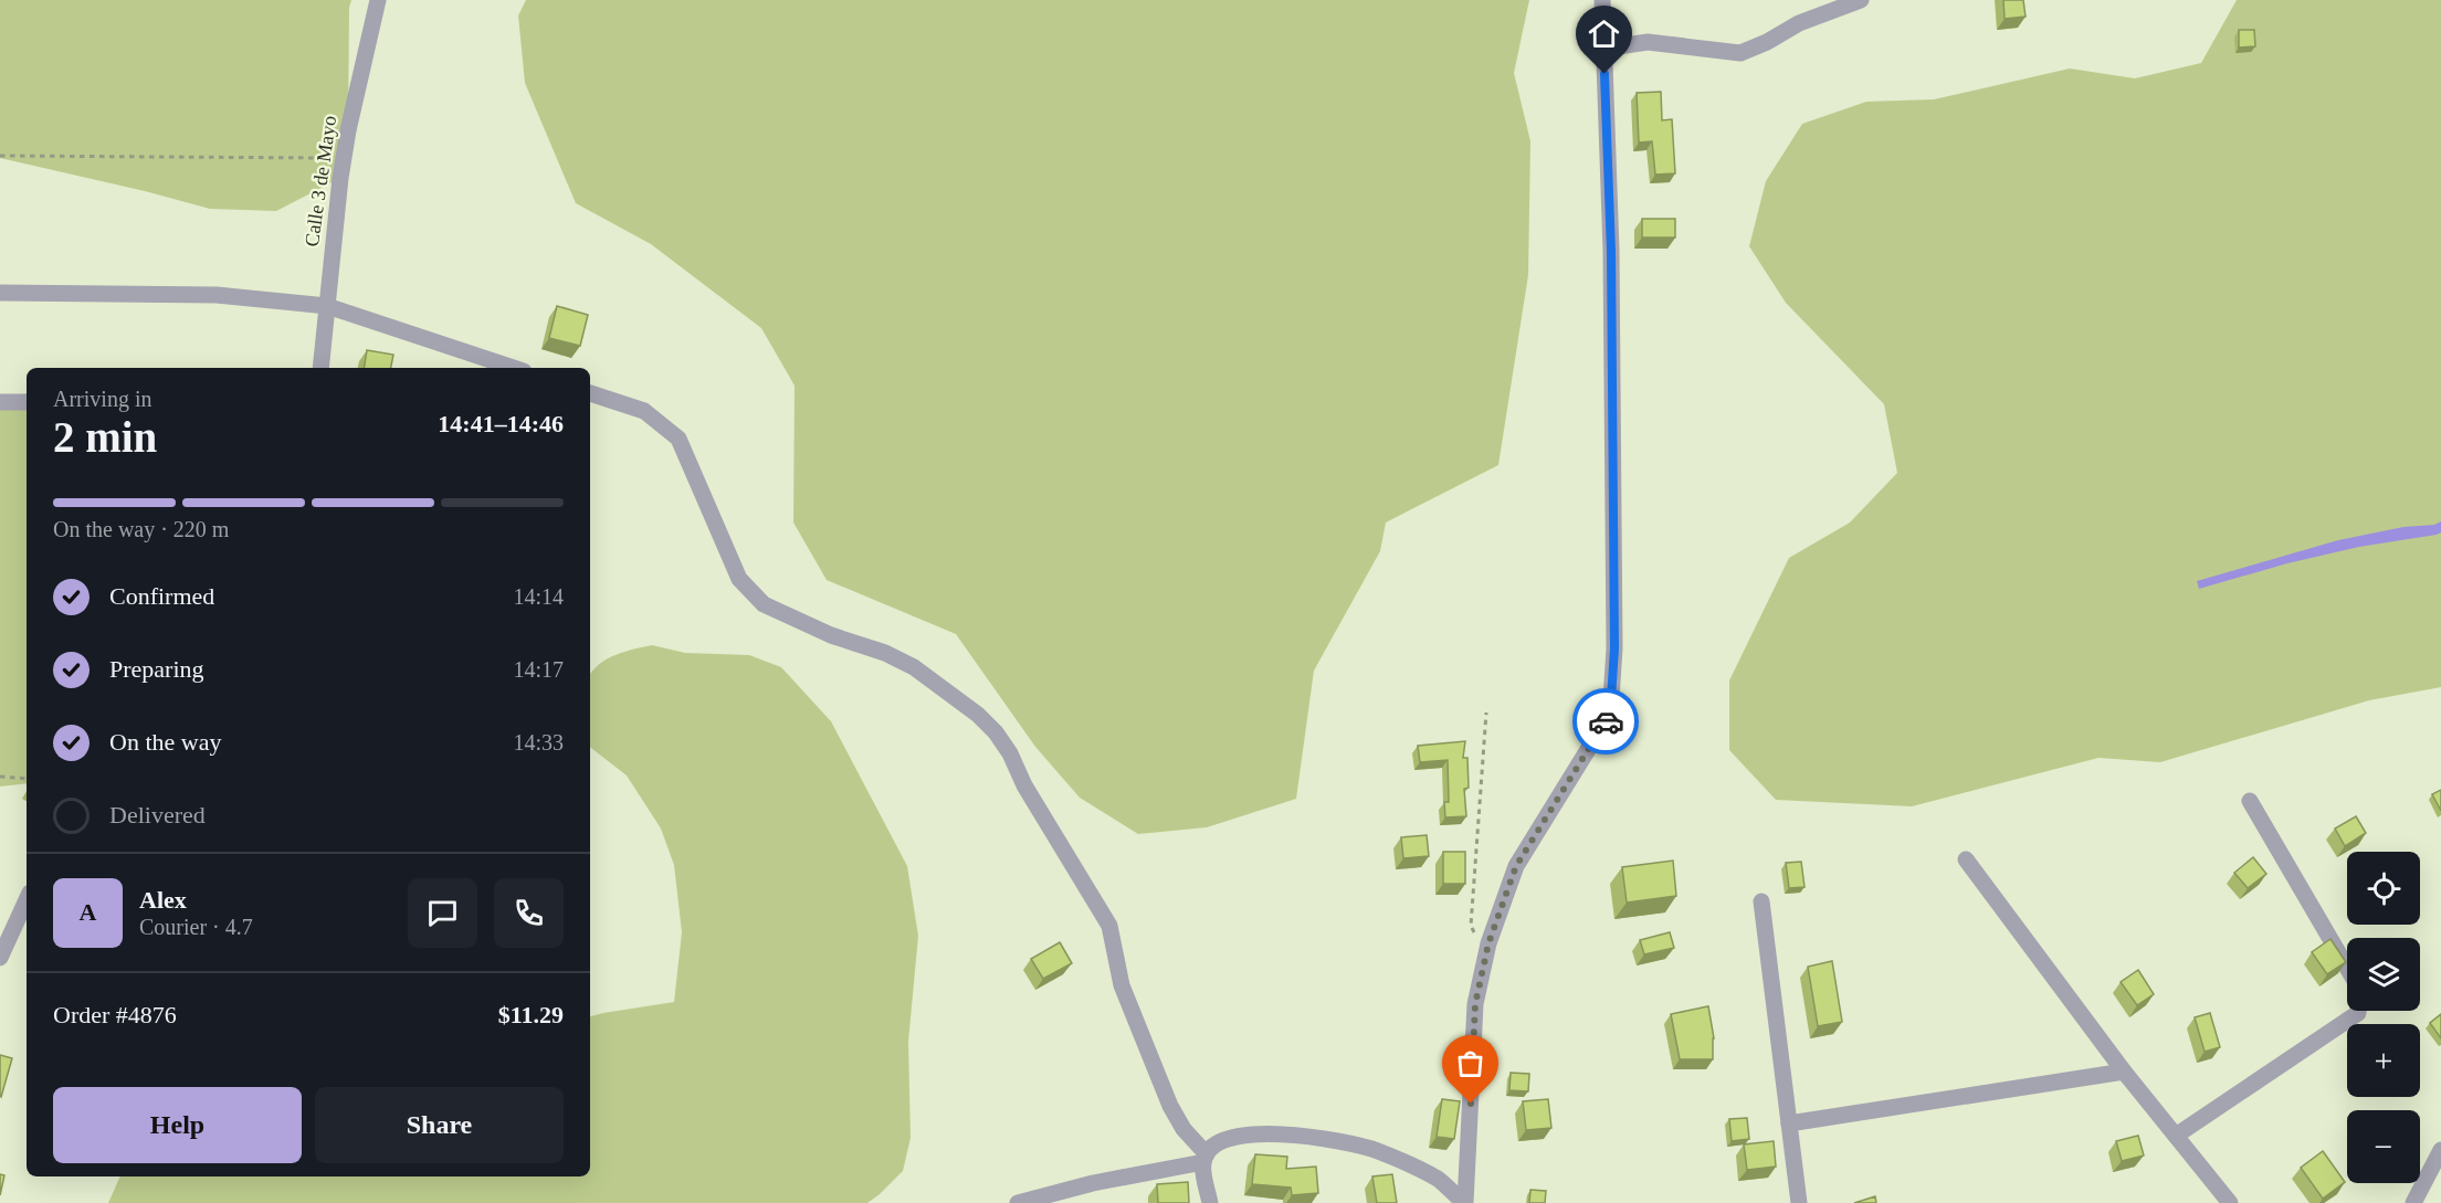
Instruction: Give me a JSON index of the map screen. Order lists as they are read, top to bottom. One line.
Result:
{"streets":{"street":["Calle 3 de Mayo"]},"page":{"heading":["2 min","Arriving in","14:41–14:46"],"panel":["Alex","Courier · 4.7","Order #4876","$11.29"],"bar":"On the way · 220 m","list":[["Confirmed","14:14"],["Preparing","14:17"],["On the way","14:33"],"Delivered"],"map_buttons":["+","−"],"round":"A","buttons":["Help","Share"]}}
